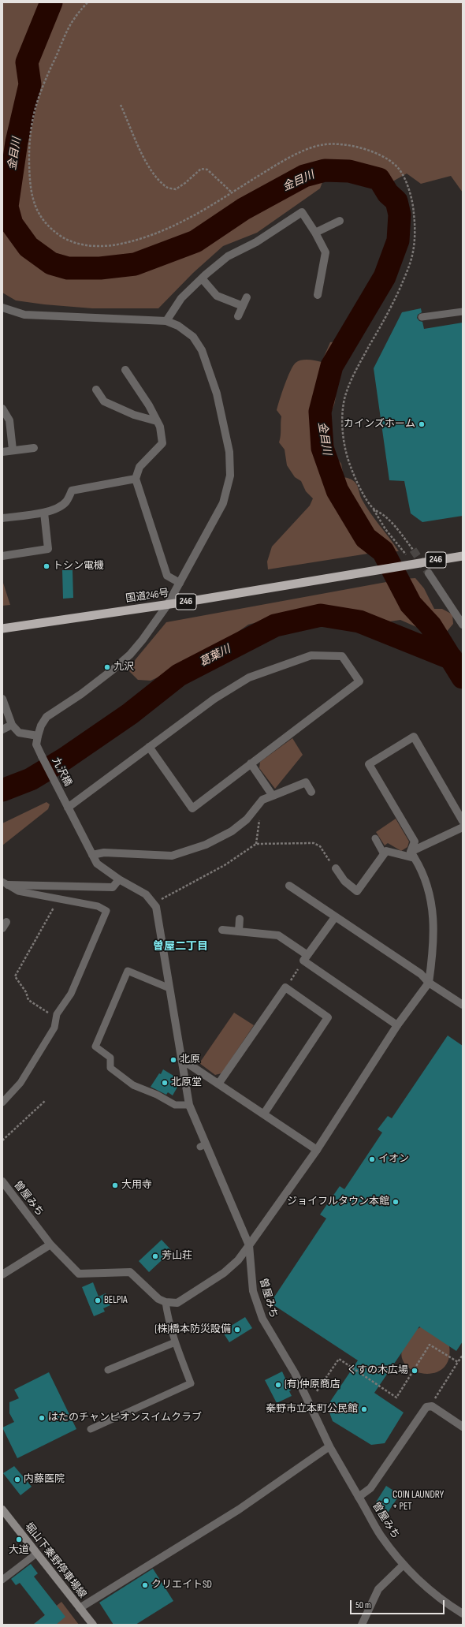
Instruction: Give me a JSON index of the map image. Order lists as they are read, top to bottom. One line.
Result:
{"streets":{"highway":["246","国道246号"],"main road":["堀山下秦野停車場線"],"street":["九沢橋","曽屋みち"]},"crossings":[["246","国道246号"],["九沢橋","曽屋みち"]],"districts":["曽屋二丁目"],"water":["金目川","葛葉川"],"places":["カインズホーム","トシン電機","九沢","北原","北原堂","イオン","大用寺","ジョイフルタウン本館","芳山荘","BELPIA","(株)橋本防災設備","くすの木広場","(有)仲原商店","秦野市立本町公民館","はたのチャンピオンスイムクラブ","内藤医院","COIN LAUNDRY + PET","大道","クリエイトSD"],"scale_bar":"50 m"}
